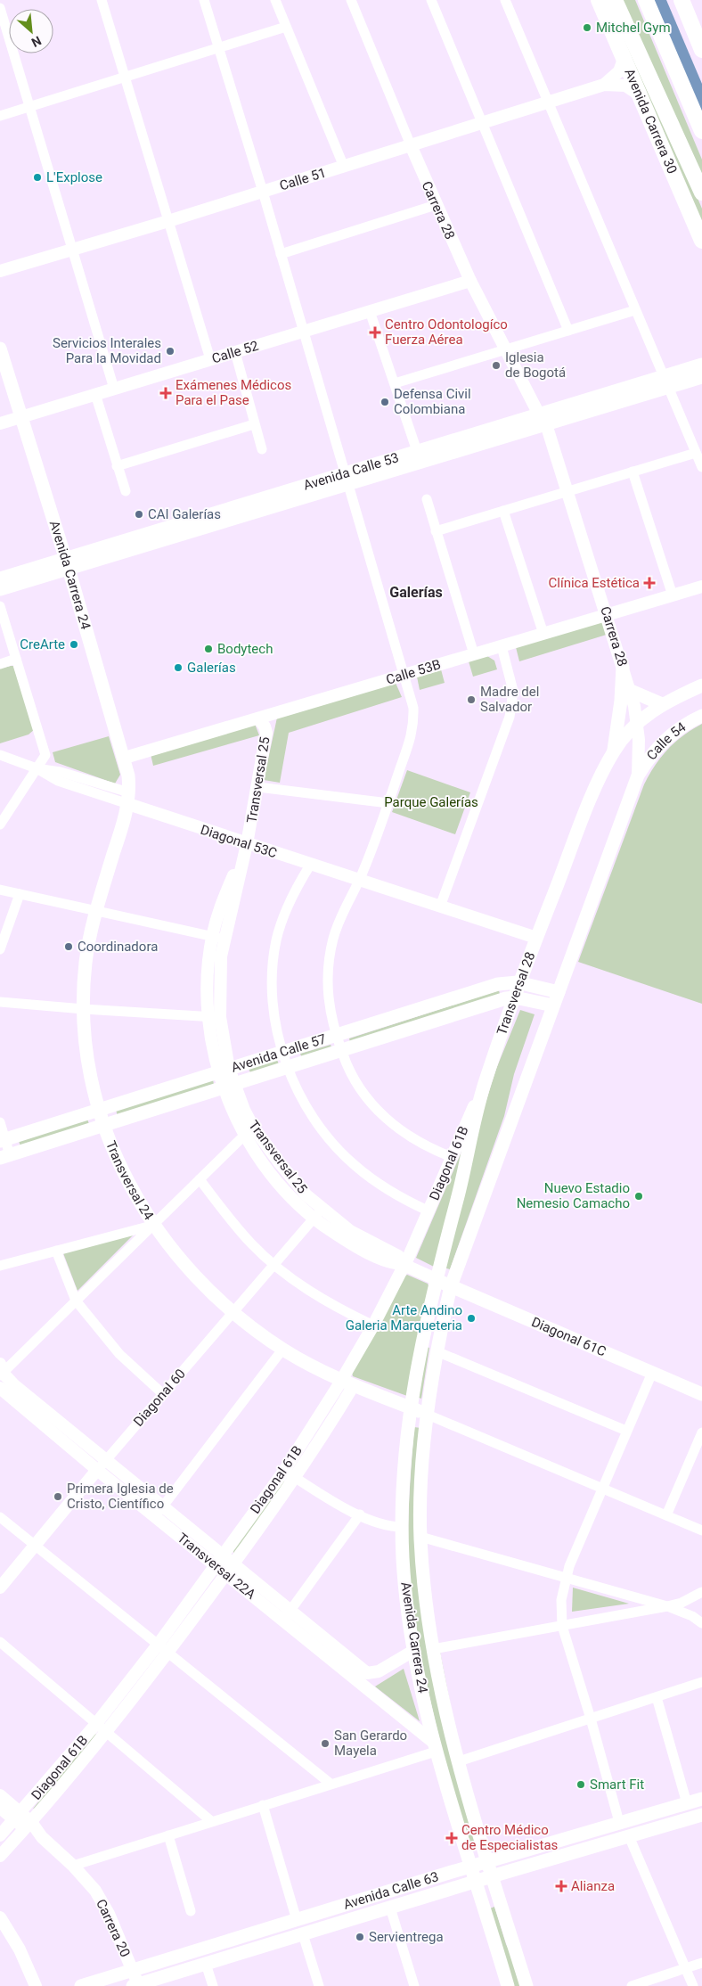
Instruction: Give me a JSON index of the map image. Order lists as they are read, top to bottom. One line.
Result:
{"streets":{"highway":["Avenida Carrera 30"],"main road":["Avenida Calle 53","Avenida Carrera 24","Calle 54","Transversal 28","Avenida Calle 57","Transversal 24","Diagonal 61C","Avenida Calle 63"],"street":["Calle 51","Carrera 28","Calle 52","Calle 53B","Transversal 25","Diagonal 53C","Diagonal 61B","Diagonal 60","Transversal 22A","Carrera 20"]},"crossings":[["Avenida Carrera 30","Calle 51"],["Calle 51","Carrera 28"],["Carrera 28","Calle 52"],["Carrera 28","Avenida Calle 53"],["Carrera 28","Calle 53B"],["Carrera 28","Calle 54"],["Carrera 28","Transversal 28"],["Calle 52","Avenida Carrera 24"],["Avenida Calle 53","Avenida Carrera 24"],["Avenida Carrera 24","Calle 53B"],["Avenida Carrera 24","Transversal 25"],["Avenida Carrera 24","Diagonal 53C"],["Avenida Carrera 24","Transversal 28"],["Avenida Carrera 24","Transversal 24"],["Avenida Carrera 24","Diagonal 61C"],["Avenida Carrera 24","Transversal 22A"],["Avenida Carrera 24","Avenida Calle 63"],["Calle 53B","Transversal 25"],["Transversal 25","Diagonal 53C"],["Transversal 25","Transversal 28"],["Transversal 25","Avenida Calle 57"],["Transversal 25","Diagonal 61B"],["Transversal 25","Diagonal 61C"],["Transversal 25","Diagonal 60"],["Diagonal 53C","Transversal 28"],["Diagonal 53C","Transversal 24"],["Transversal 28","Avenida Calle 57"],["Transversal 28","Diagonal 61B"],["Transversal 28","Diagonal 61C"],["Avenida Calle 57","Transversal 24"],["Diagonal 61B","Transversal 24"],["Diagonal 61B","Transversal 22A"],["Diagonal 61B","Carrera 20"],["Transversal 24","Diagonal 60"],["Diagonal 60","Transversal 22A"],["Avenida Calle 63","Carrera 20"]],"districts":["Galerías"],"parks":["Parque Galerías"],"places":{"other":["Mitchel Gym","L'Explose","Servicios Interales Para la Movidad","Iglesia de Bogotá","Defensa Civil Colombiana","CAI Galerías","CreArte","Bodytech","Galerías","Madre del Salvador","Coordinadora","Nuevo Estadio Nemesio Camacho","Arte Andino Galeria Marqueteria","Primera Iglesia de Cristo, Científico","San Gerardo Mayela","Smart Fit","Servientrega"],"health":["Centro Odontologíco Fuerza Aérea","Exámenes Médicos Para el Pase","Clínica Estética","Centro Médico de Especialistas","Alianza"]},"north":"bottom right"}
